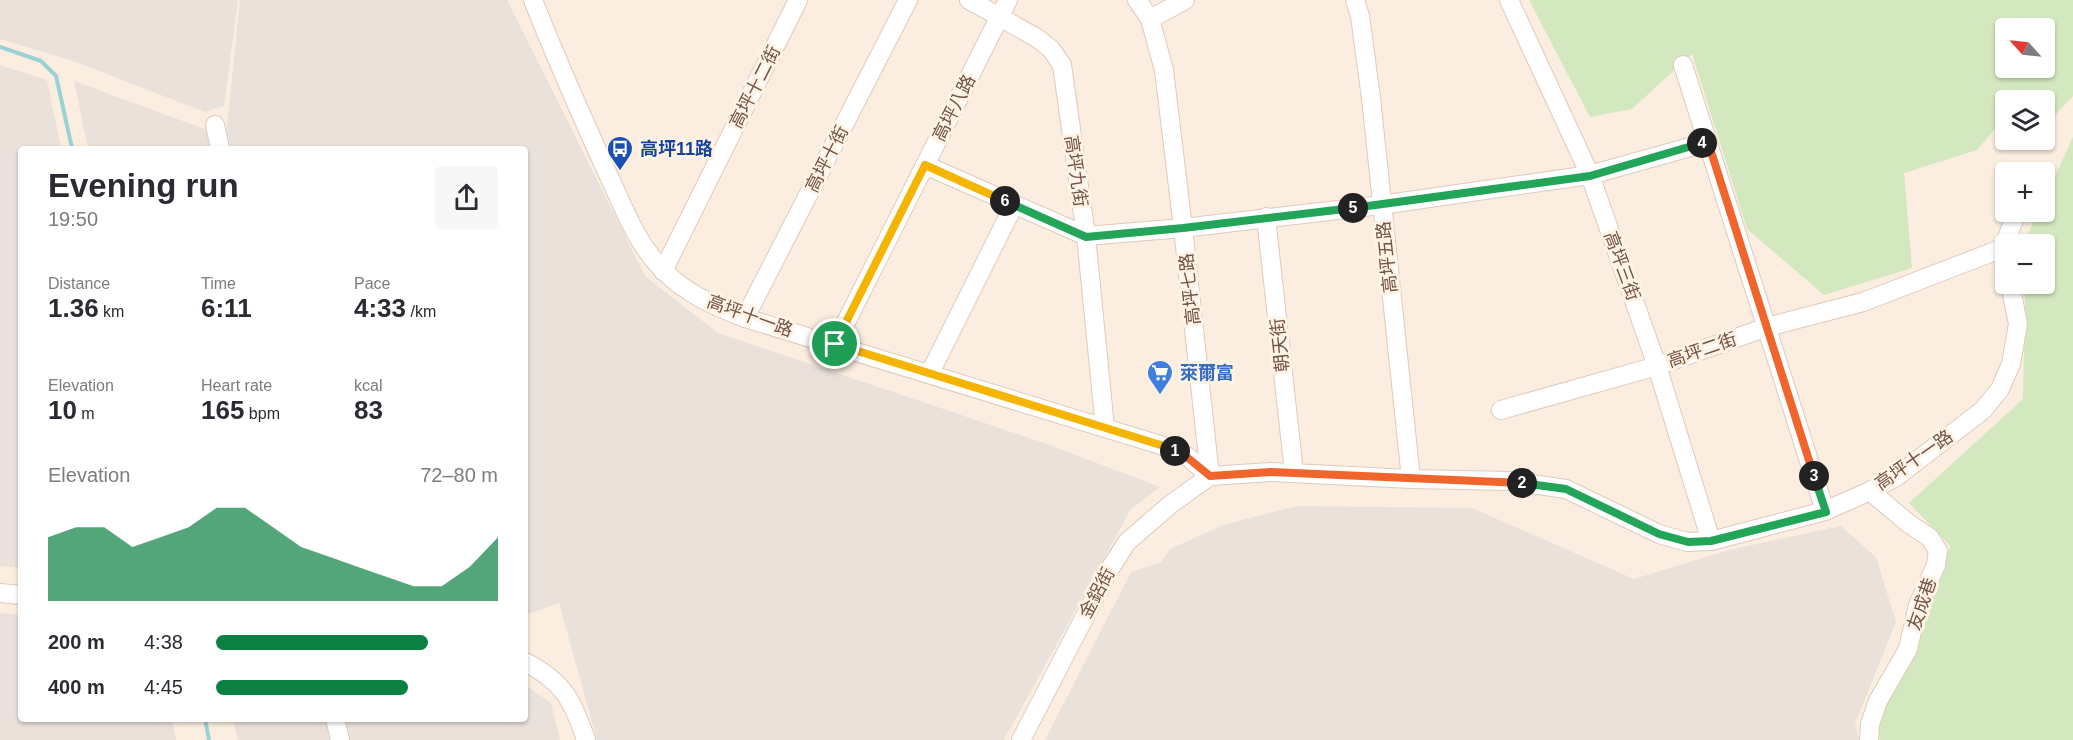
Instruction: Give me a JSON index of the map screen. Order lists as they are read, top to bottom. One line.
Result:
{"streets":{"street":["高坪十二街","高坪八路","高坪十街","高坪九街","高坪五路","高坪三街","高坪七路","高坪十一路","朝天街","高坪二街","金鋁街","友成巷"]},"crossings":[["高坪十二街","高坪十一路"],["高坪八路","高坪九街"],["高坪八路","高坪十一路"],["高坪十街","高坪十一路"],["高坪九街","高坪十一路"],["高坪五路","高坪十一路"],["高坪三街","高坪十一路"],["高坪三街","高坪二街"],["高坪七路","高坪十一路"],["高坪七路","金鋁街"],["高坪十一路","朝天街"],["高坪十一路","金鋁街"],["高坪十一路","友成巷"]],"places":{"bus stop":["高坪11路"],"supermarket":["萊爾富"]},"north":"top left","page":{"map_buttons":["+","−"],"pins":["4","6","5","1","3","2"],"heading":["Evening run","19:50"],"stats":[["Distance","1.36 km"],["Time","6:11"],["Pace","4:33 /km"],["Elevation","10 m"],["Heart rate","165 bpm"],["kcal","83"]],"chart":["Elevation","72–80 m"],"list":[{"name":"200 m","note":"4:38"},{"name":"400 m","note":"4:45"}]}}
